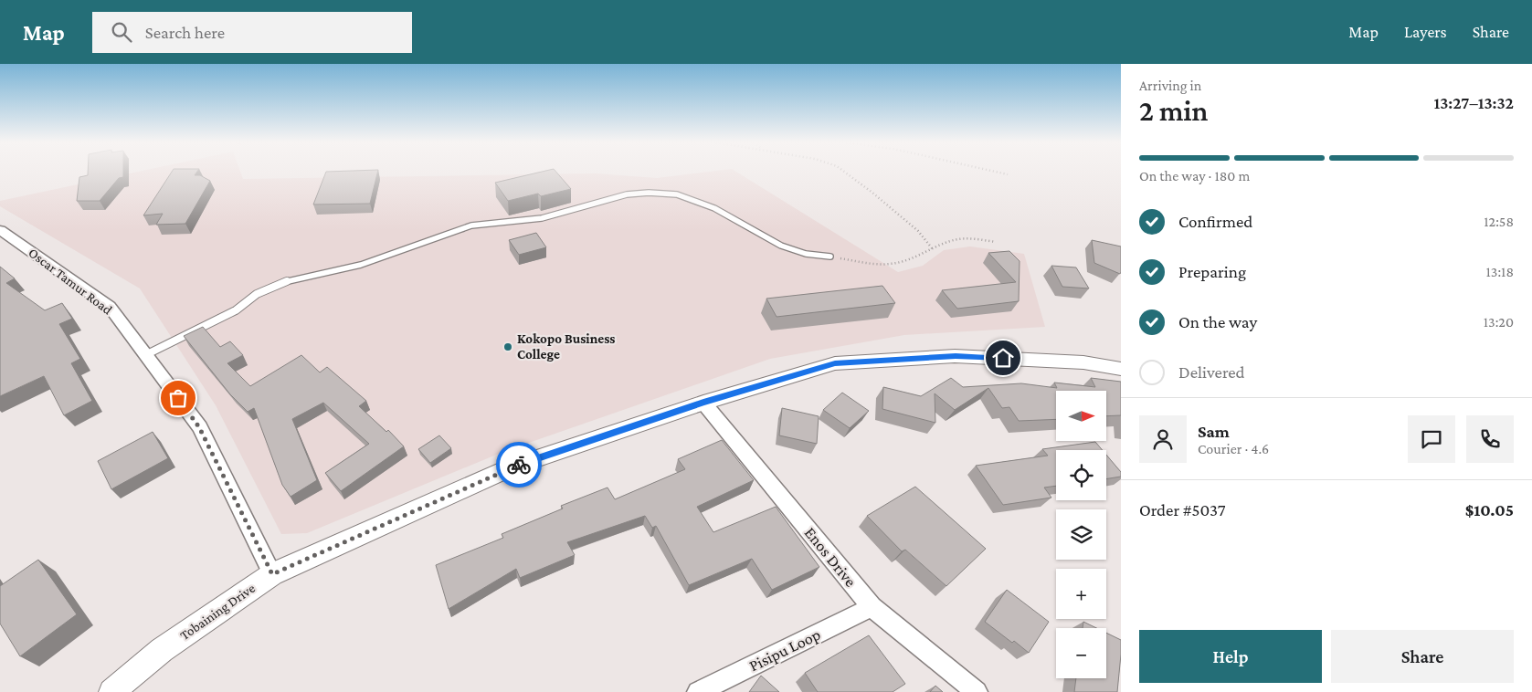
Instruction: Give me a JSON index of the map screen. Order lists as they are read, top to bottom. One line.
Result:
{"streets":{"street":["Oscar Tamur Road","Enos Drive","Tobaining Drive","Pisipu Loop"]},"crossings":[["Oscar Tamur Road","Tobaining Drive"],["Enos Drive","Tobaining Drive"],["Enos Drive","Pisipu Loop"]],"places":["Kokopo Business College"],"north":"right","page":{"header":"Map","search":"Search here","nav":["Map","Layers","Share"],"heading":["2 min","Arriving in","13:27–13:32"],"panel":["Sam","Courier · 4.6","Order #5037","$10.05"],"bar":"On the way · 180 m","list":[["Confirmed","12:58"],["Preparing","13:18"],["On the way","13:20"],"Delivered"],"map_buttons":["+","−"],"buttons":["Help","Share"]}}
